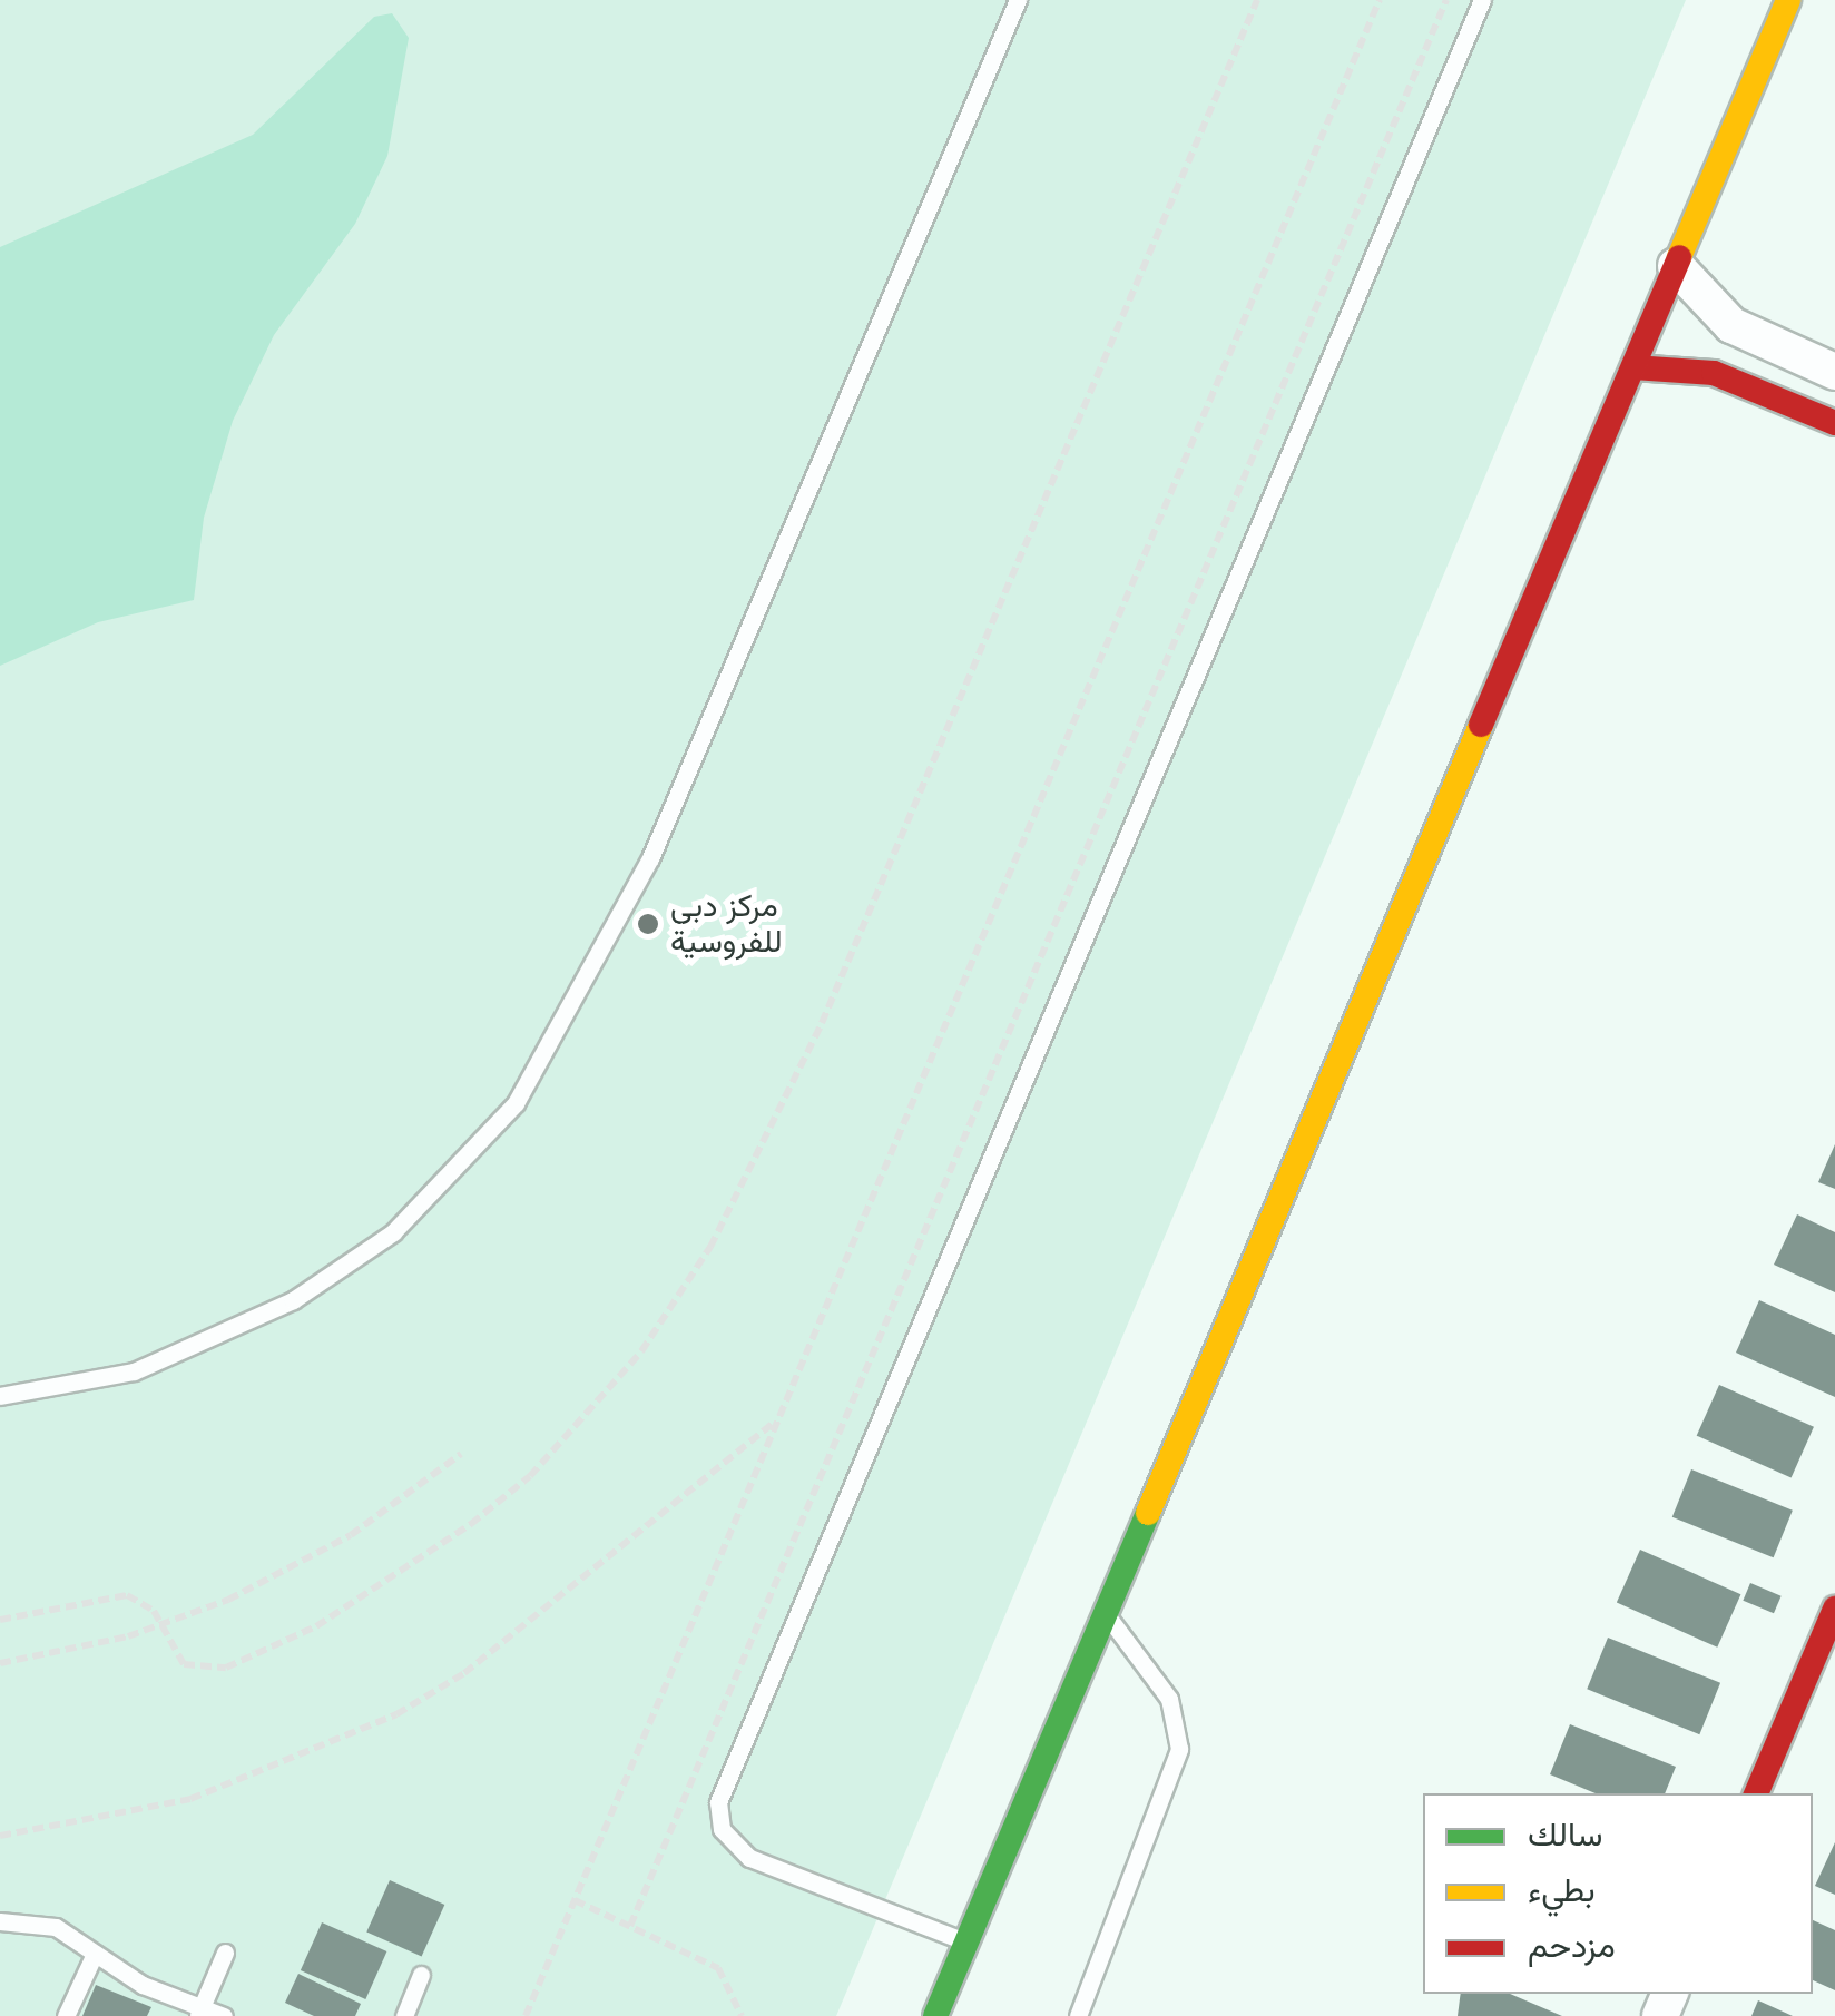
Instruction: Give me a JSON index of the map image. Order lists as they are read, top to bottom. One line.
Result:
{"places":["مركز دبي للفروسية"],"legend":["سالك","بطيء","مزدحم"]}
